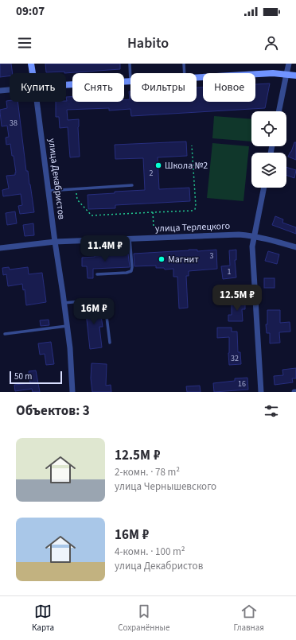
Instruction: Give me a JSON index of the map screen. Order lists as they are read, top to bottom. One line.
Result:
{"streets":{"street":["улица Декабристов","улица Терлецкого"]},"crossings":[["улица Декабристов","улица Терлецкого"]],"places":["Школа №2","Магнит"],"house_numbers":["38","2","3","1","32","16"],"scale_bar":"50 m","page":{"status":"09:07","header":"Habito","chip":["Купить","Снять","Фильтры","Новое"],"price":["11.4M ₽","12.5M ₽","16M ₽"],"scale":"50 m","heading":"Объектов: 3","list":[{"name":"12.5M ₽","note":"2-комн. · 78 m² · улица Чернышевского"},{"name":"16M ₽","note":"4-комн. · 100 m² · улица Декабристов"}],"tabs":["Карта","Сохранённые","Главная"]}}
